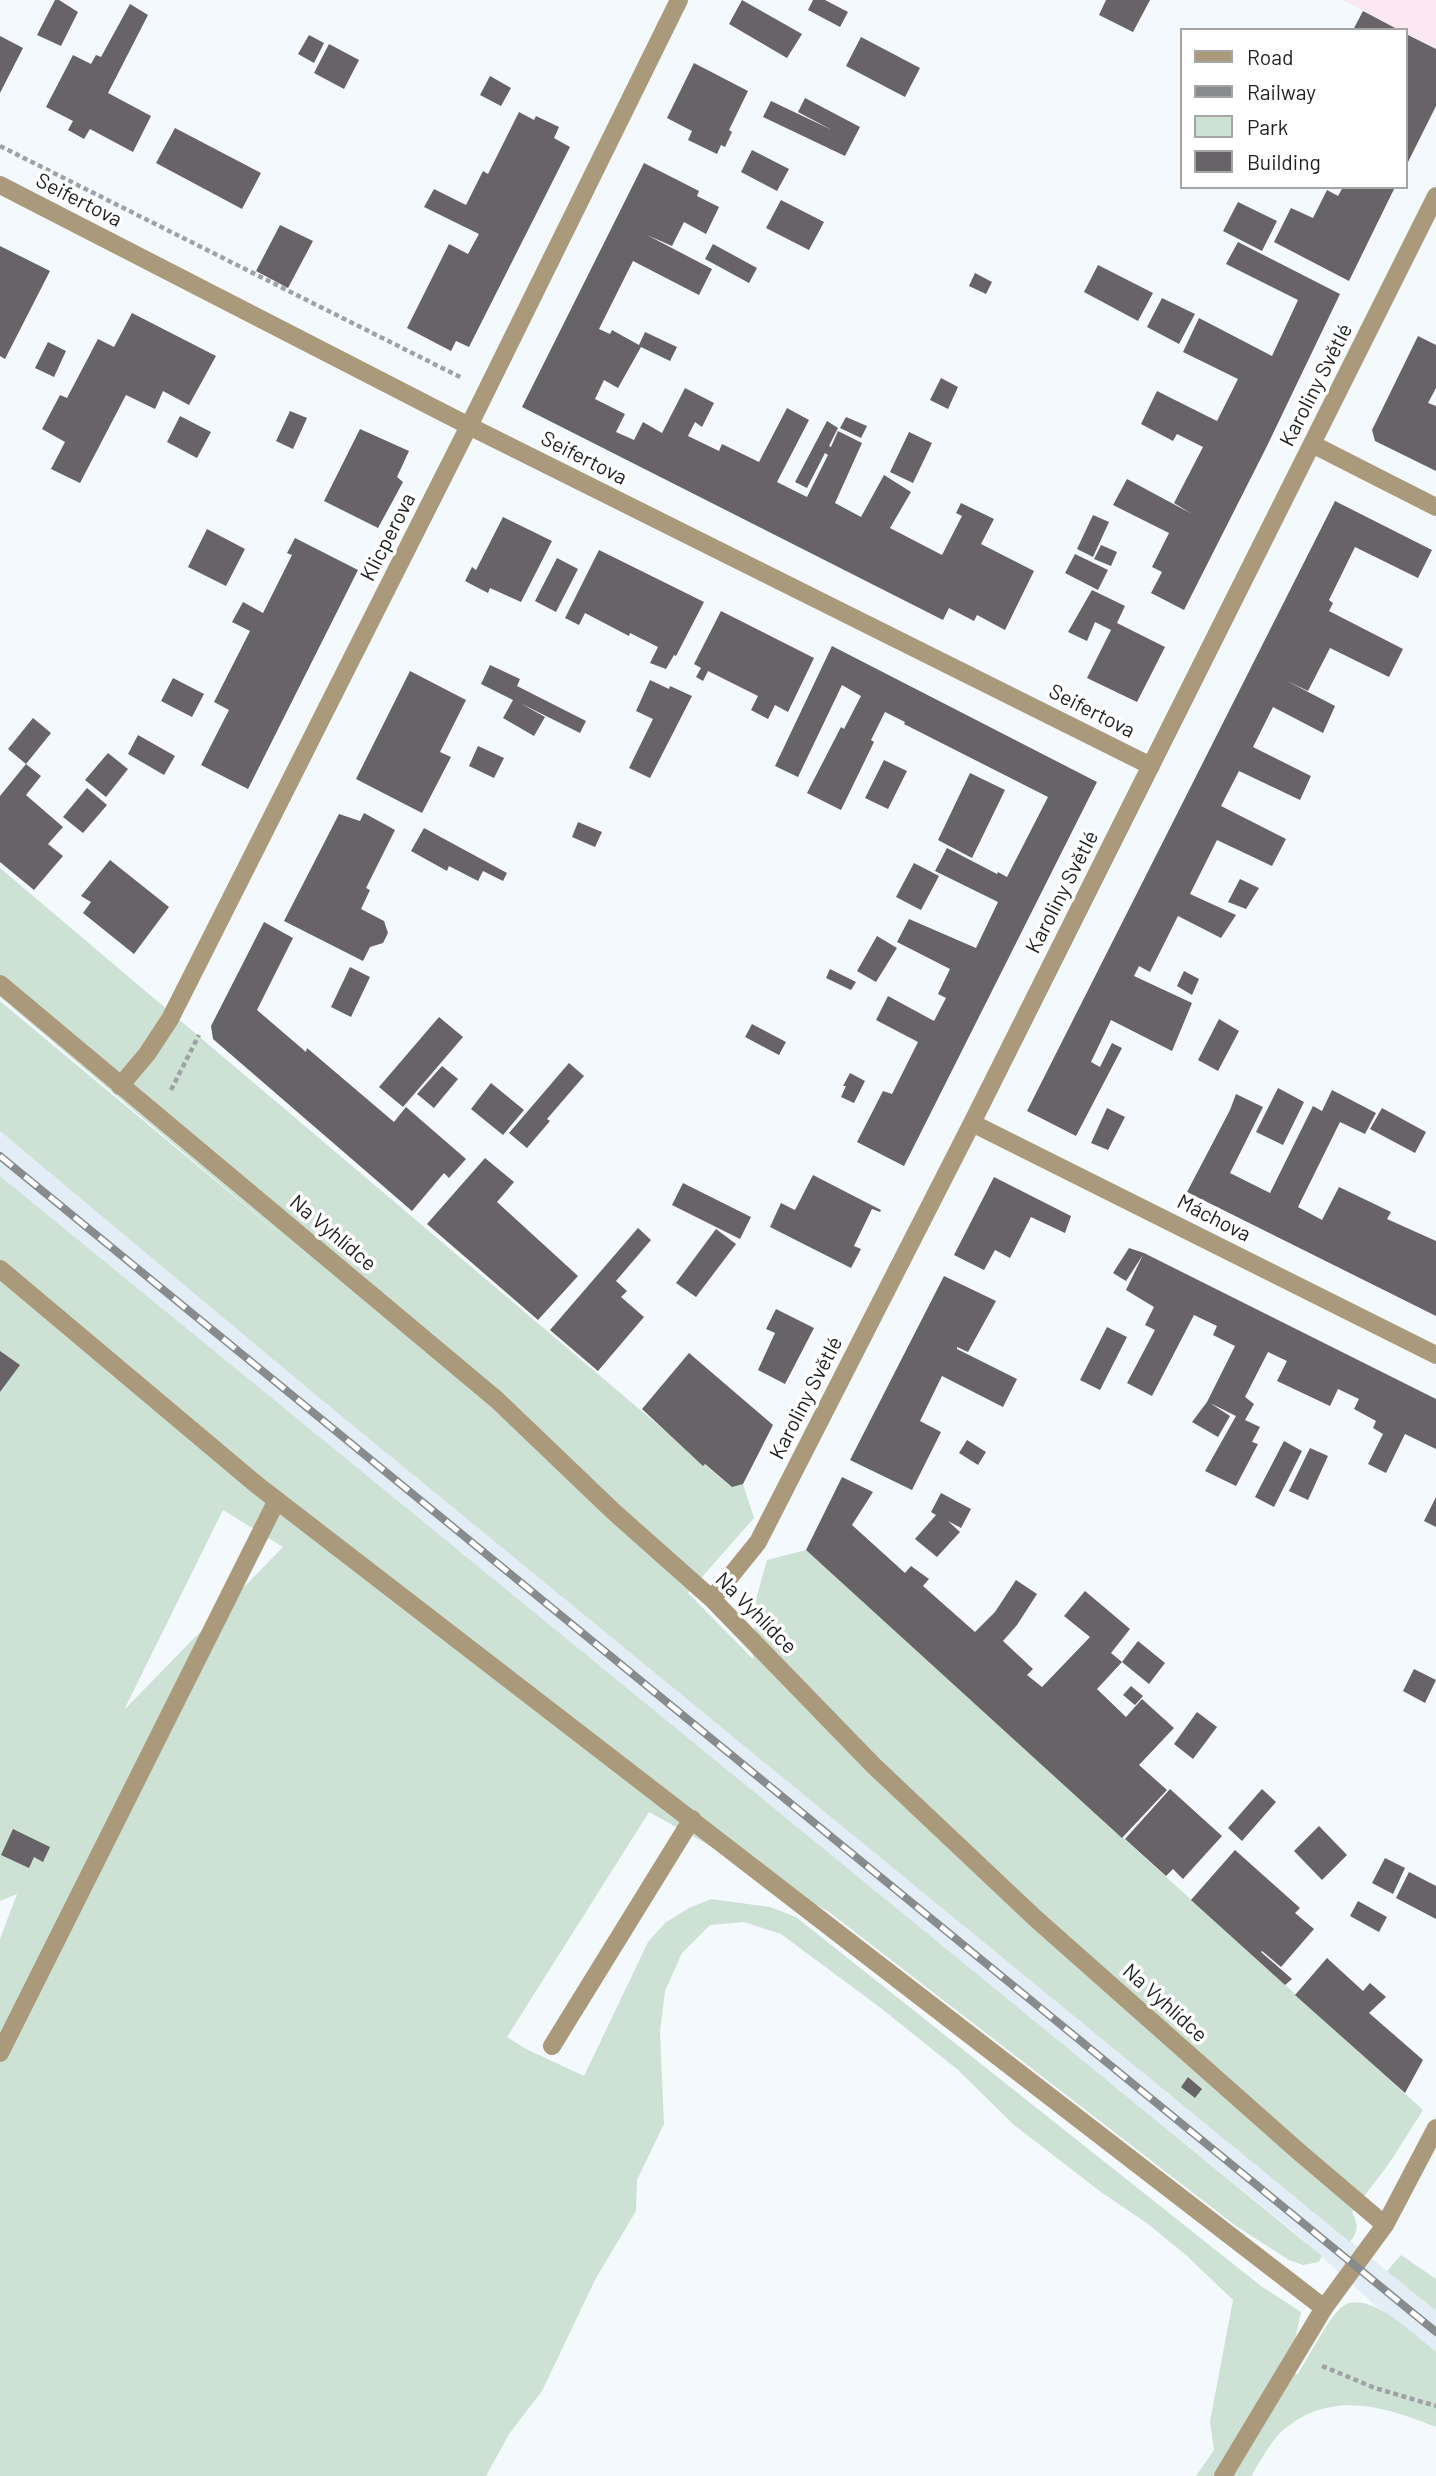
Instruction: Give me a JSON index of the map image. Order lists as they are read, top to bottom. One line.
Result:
{"streets":{"street":["Seifertova","Karoliny Světlé","Klicperova","Máchova","Na Vyhlídce"]},"crossings":[["Seifertova","Karoliny Světlé"],["Seifertova","Klicperova"],["Karoliny Světlé","Máchova"],["Karoliny Světlé","Na Vyhlídce"],["Klicperova","Na Vyhlídce"]],"legend":["Road","Railway","Park","Building"]}
